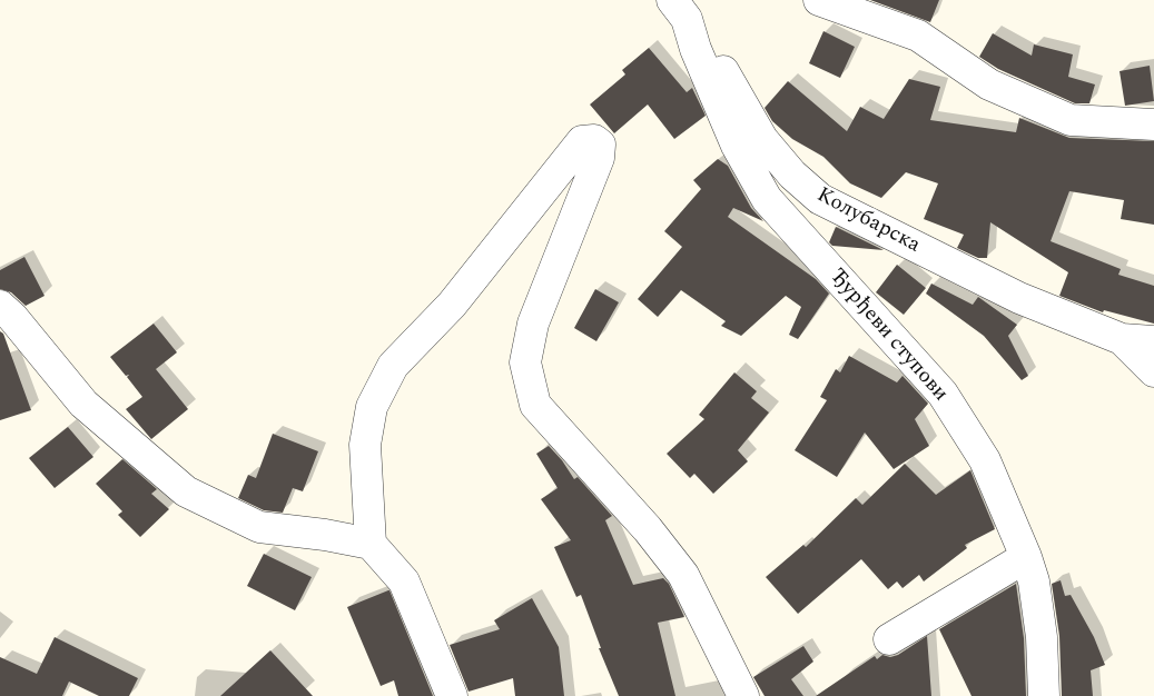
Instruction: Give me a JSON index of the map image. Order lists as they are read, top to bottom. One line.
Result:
{"streets":{"street":["Колубарска","Ђурђеви ступови"]},"crossings":[["Колубарска","Ђурђеви ступови"]]}
